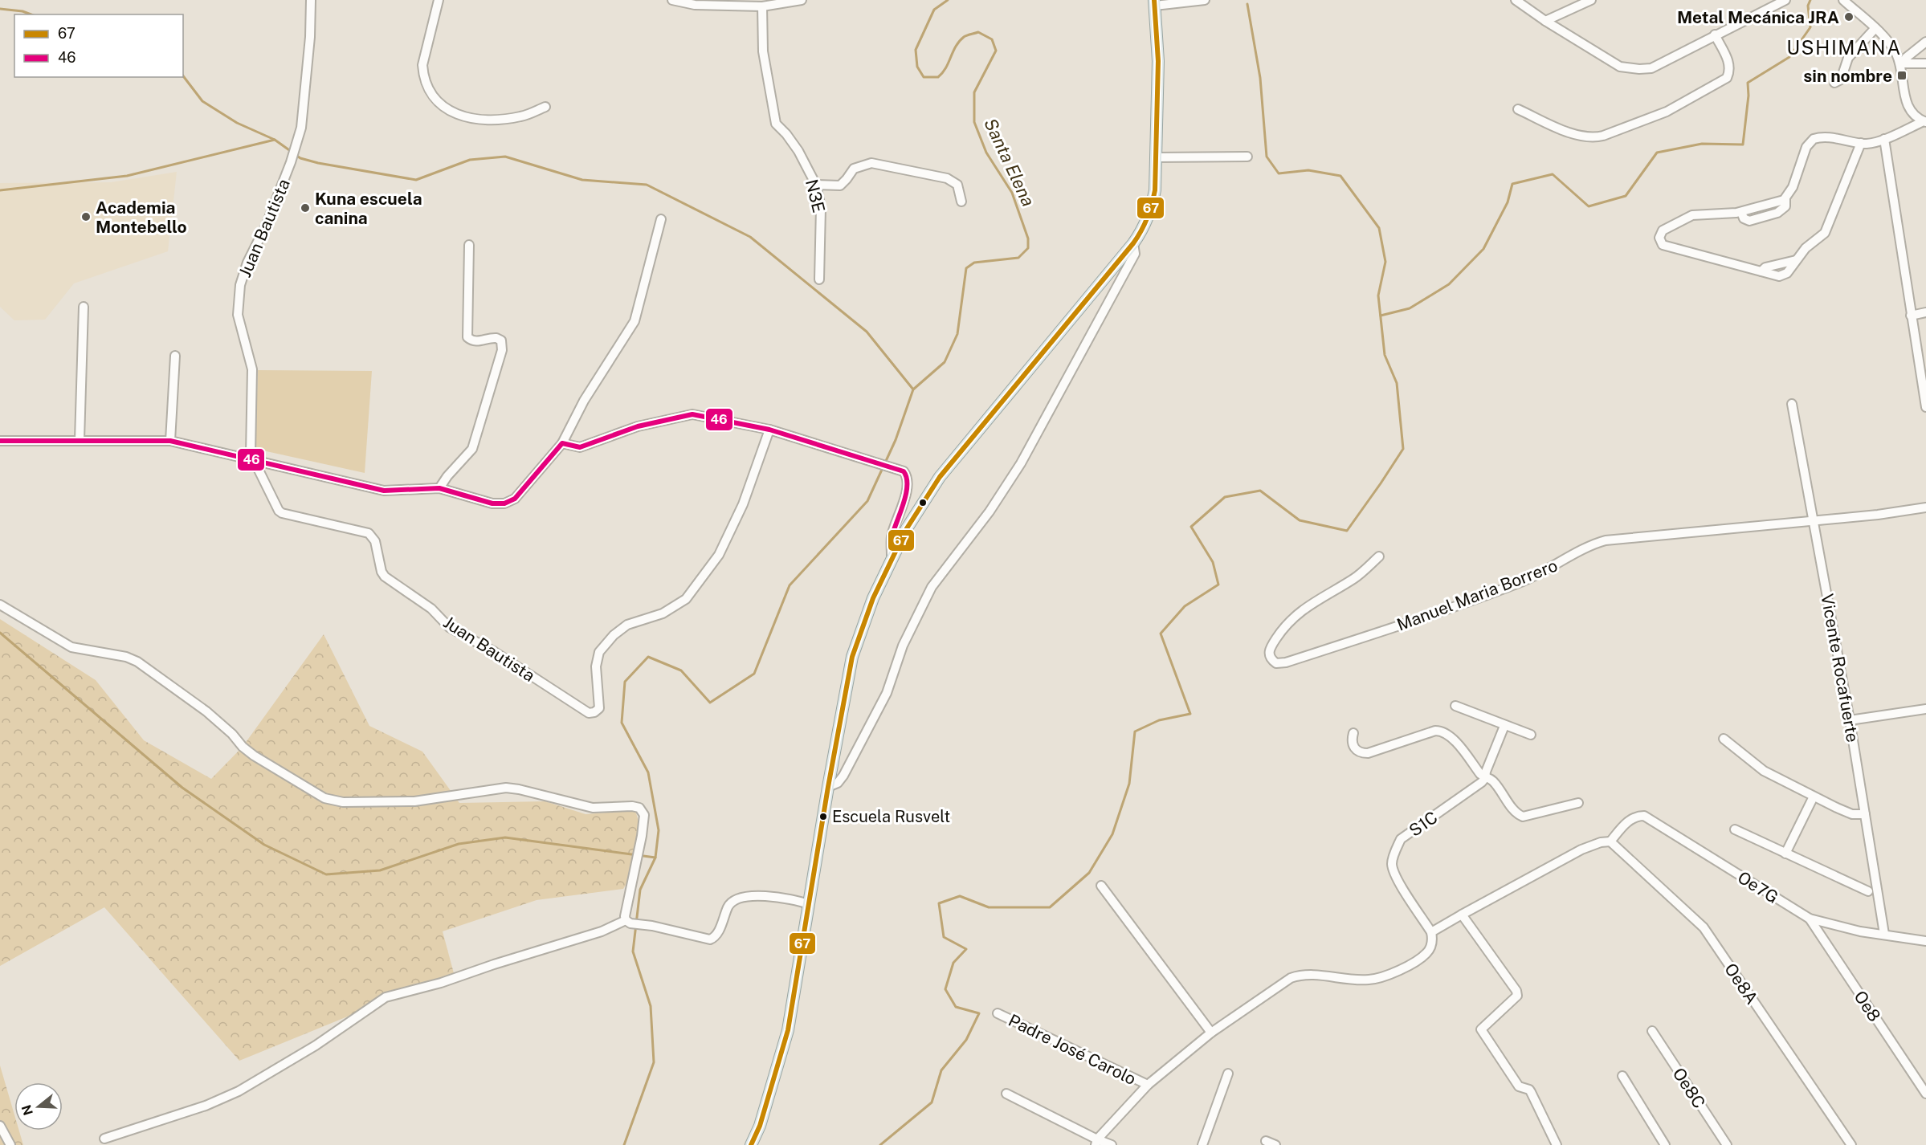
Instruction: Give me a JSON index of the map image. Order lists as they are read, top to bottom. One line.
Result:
{"streets":{"street":["N3E","Juan Bautista","Manuel Maria Borrero","Vicente Rocafuerte","S1C","Oe7G","Oe8A","Oe8","Padre José Carolo","Oe8C"]},"crossings":[["Manuel Maria Borrero","Vicente Rocafuerte"],["Vicente Rocafuerte","Oe7G"],["Oe7G","Oe8A"],["Oe7G","Oe8"]],"districts":["USHIMANA"],"water":["Santa Elena"],"places":{"other":["Metal Mecánica JRA","Kuna escuela canina","Academia Montebello","Escuela Rusvelt"],"transit":["sin nombre"]},"lines":["transit line 67","transit line 46"],"legend":["67","46"],"north":"left"}
